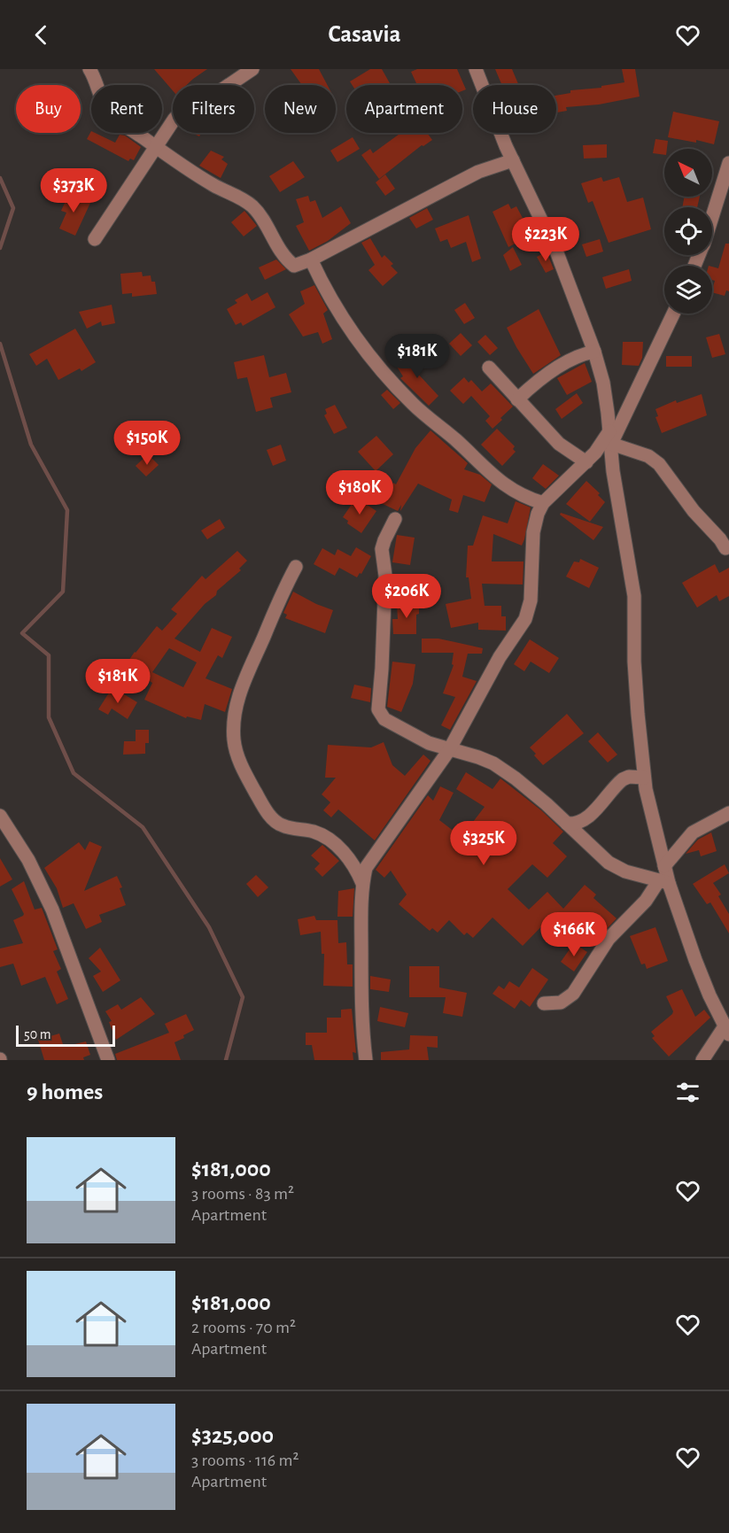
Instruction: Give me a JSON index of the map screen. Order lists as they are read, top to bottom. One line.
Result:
{"scale_bar":"50 m","north":"top left","page":{"header":"Casavia","chip":["Buy","Rent","Filters","New","Apartment","House"],"price":["$373K","$223K","$181K","$150K","$180K","$206K","$181K","$325K","$166K"],"scale":"50 m","heading":"9 homes","list":[{"name":"$181,000","note":"3 rooms · 83 m² · Apartment"},{"name":"$181,000","note":"2 rooms · 70 m² · Apartment"},{"name":"$325,000","note":"3 rooms · 116 m² · Apartment"}]}}
